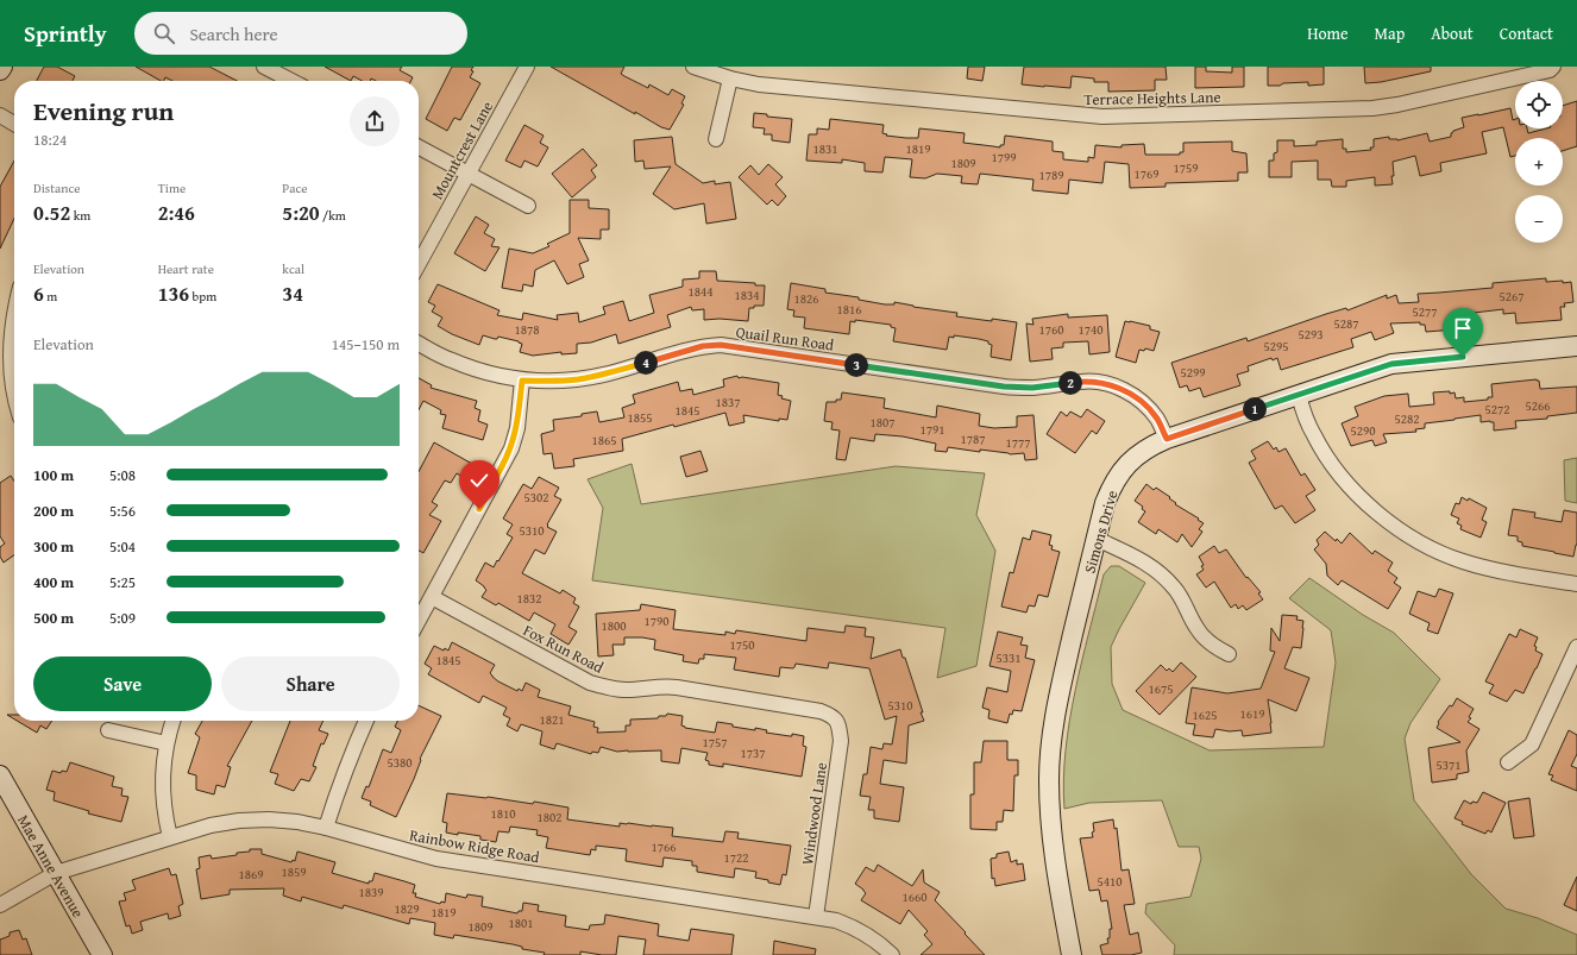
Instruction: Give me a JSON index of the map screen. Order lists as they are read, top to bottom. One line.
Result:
{"streets":{"street":["Terrace Heights Lane","Mountcrest Lane","Quail Run Road","Simons Drive","Fox Run Road","Windwood Lane","Rainbow Ridge Road","Mae Anne Avenue"]},"crossings":[["Quail Run Road","Simons Drive"],["Fox Run Road","Windwood Lane"],["Windwood Lane","Rainbow Ridge Road"],["Rainbow Ridge Road","Mae Anne Avenue"]],"house_numbers":["1831","1819","1799","1809","1759","1769","1789","1844","1834","5267","1826","1816","5277","5287","1878","1760","1740","5293","5295","5299","1837","5266","5272","1845","1855","5282","1807","1791","5290","1787","1865","1777","5302","5310","1832","1790","1800","1750","5331","1845","1675","5310","1619","1625","1821","1757","1737","5380","5371","1810","1802","1766","1722","1859","1869","5410","1839","1660","1829","1819","1801","1809"],"page":{"header":"Sprintly","search":"Search here","nav":["Home","Map","About","Contact"],"map_buttons":["+","−"],"heading":["Evening run","18:24"],"stats":[["Distance","0.52 km"],["Time","2:46"],["Pace","5:20 /km"],["Elevation","6 m"],["Heart rate","136 bpm"],["kcal","34"]],"chart":["Elevation","145–150 m"],"pins":["4","3","2","1"],"list":[{"name":"100 m","note":"5:08"},{"name":"200 m","note":"5:56"},{"name":"300 m","note":"5:04"},{"name":"400 m","note":"5:25"},{"name":"500 m","note":"5:09"}],"buttons":["Save","Share"]}}
